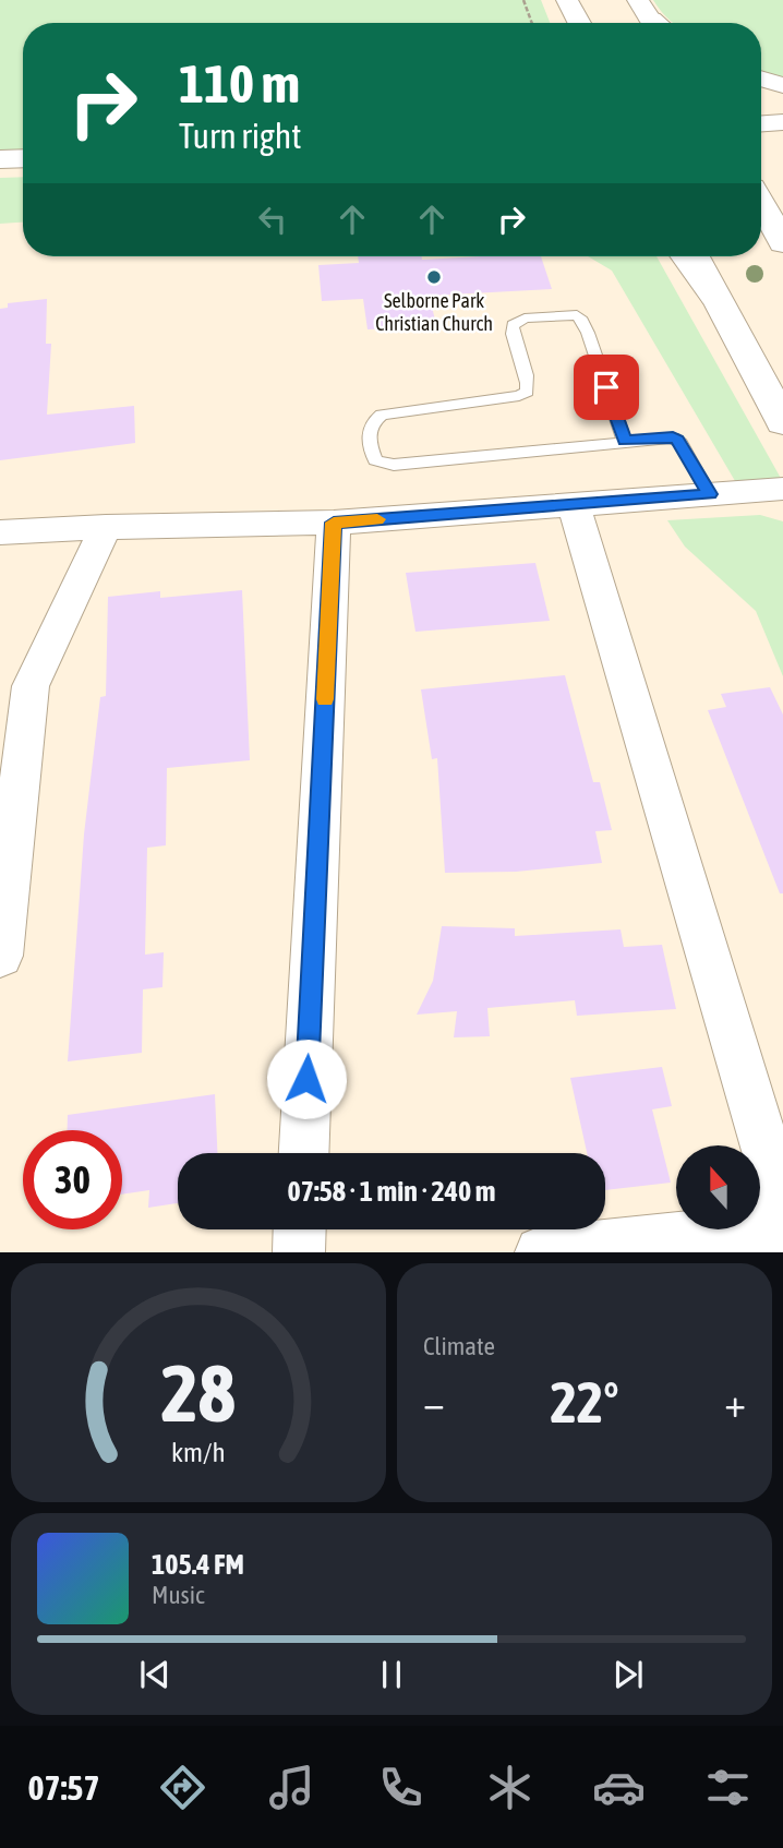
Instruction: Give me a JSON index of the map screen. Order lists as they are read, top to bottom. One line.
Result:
{"places":["Selborne Park Christian Church"],"north":"top","page":{"turn":["110 m","Turn right"],"limit":"30","trip":"07:58 · 1 min · 240 m","tile":"Climate","heat":["−","22°","+"],"song":["105.4 FM","Music"],"tabs":"07:57","gauge":["28","km/h"]}}
